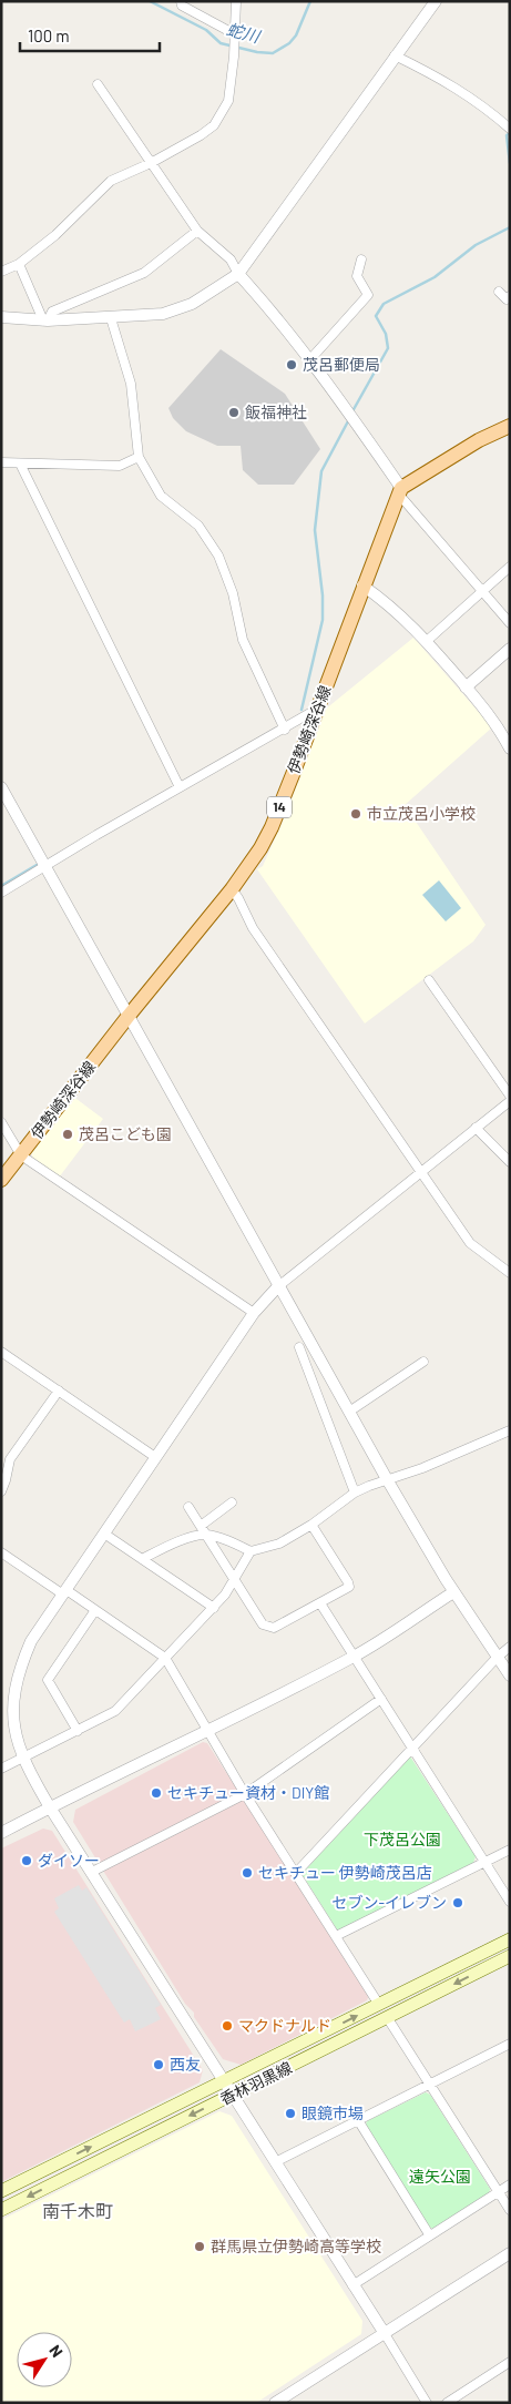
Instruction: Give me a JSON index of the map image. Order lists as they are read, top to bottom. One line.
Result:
{"streets":{"main road":["伊勢崎深谷線","14","香林羽黒線"]},"districts":["南千木町"],"water":["蛇川"],"parks":["下茂呂公園","遠矢公園"],"places":["茂呂郵便局","飯福神社","市立茂呂小学校","茂呂こども園","セキチュー資材・DIY館","ダイソー","セキチュー 伊勢崎茂呂店","セブン-イレブン","マクドナルド","西友","眼鏡市場","群馬県立伊勢崎高等学校"],"scale_bar":"100 m","north":"top right"}
